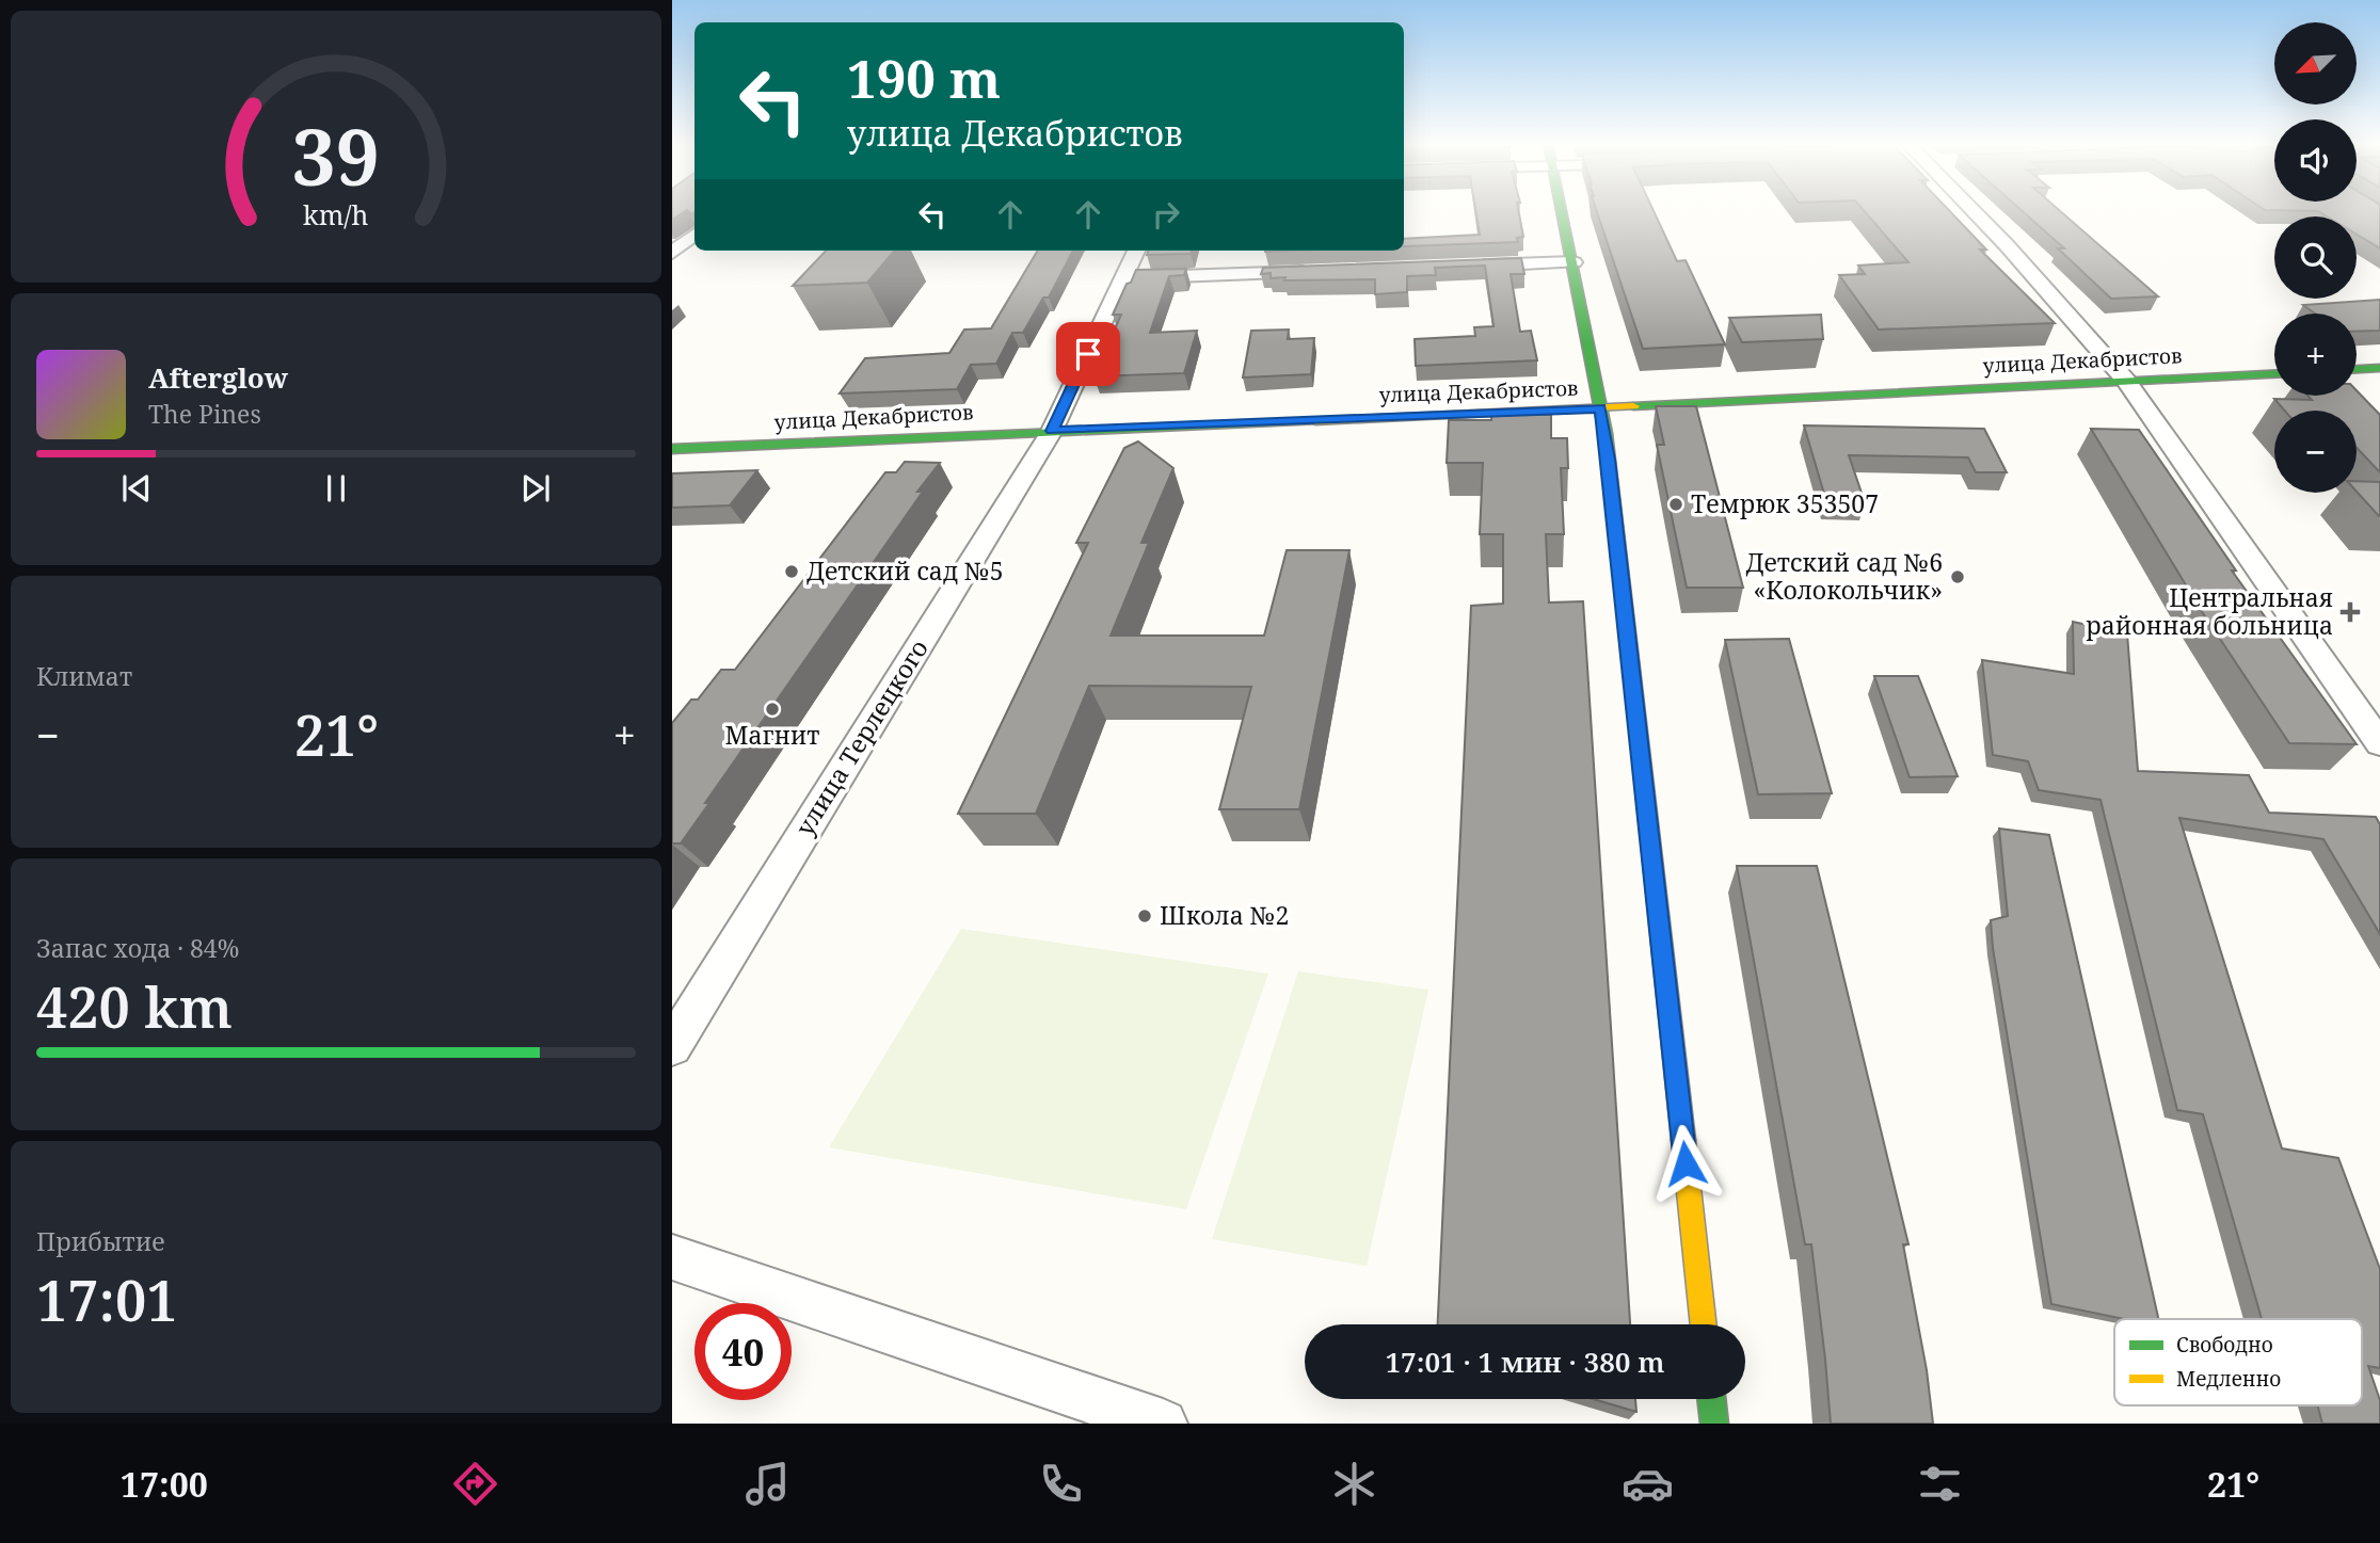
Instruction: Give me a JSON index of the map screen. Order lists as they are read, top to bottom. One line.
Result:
{"streets":{"street":["улица Декабристов","улица Терлецкого"]},"crossings":[["улица Декабристов","улица Терлецкого"]],"places":{"other":["Темрюк 353507","Детский сад №5","Детский сад №6 «Колокольчик»","Магнит","Школа №2"],"health":["Центральная районная больница"]},"legend":["Свободно","Медленно"],"north":"bottom left","page":{"map_buttons":["+","−"],"turn":["190 m","улица Декабристов"],"song":["Afterglow","The Pines"],"tile":["Климат",["Запас хода · 84%","420 km"],["Прибытие","17:01"]],"heat":["−","21°","+"],"limit":"40","trip":"17:01 · 1 мин · 380 m","tabs":["17:00","21°"],"gauge":["39","km/h"]}}
